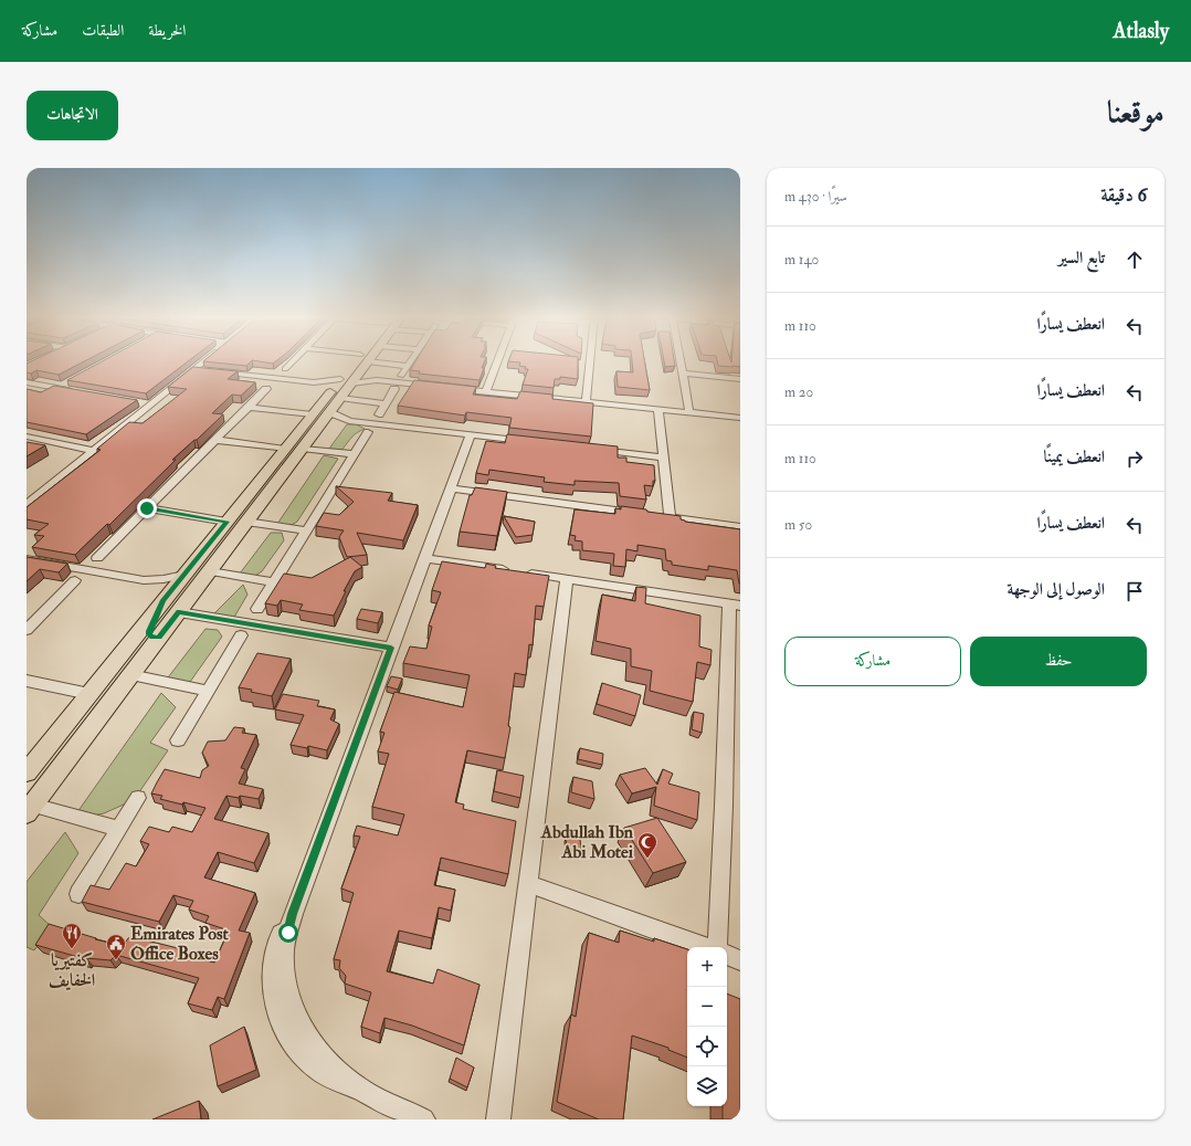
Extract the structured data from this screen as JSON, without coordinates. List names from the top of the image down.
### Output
{
  "places": {
    "mosque": ["Abdullah Ibn Abi Motei"],
    "restaurant": ["كفتيريا الخفايف"],
    "public building": ["Emirates Post Office Boxes"]
  },
  "page": {
    "header": "Atlasly",
    "nav": ["الخريطة", "الطبقات", "مشاركة"],
    "title": "موقعنا",
    "buttons": [
      "الاتجاهات",
      ["حفظ", "مشاركة"]
    ],
    "heading": ["6 دقيقة", "سيرًا · 430 m"],
    "list": [
      ["تابع السير", "140 m"],
      ["انعطف يسارًا", "110 m"],
      ["انعطف يسارًا", "20 m"],
      ["انعطف يمينًا", "110 m"],
      ["انعطف يسارًا", "50 m"],
      "الوصول إلى الوجهة"
    ],
    "map_buttons": ["+", "−"]
  }
}
